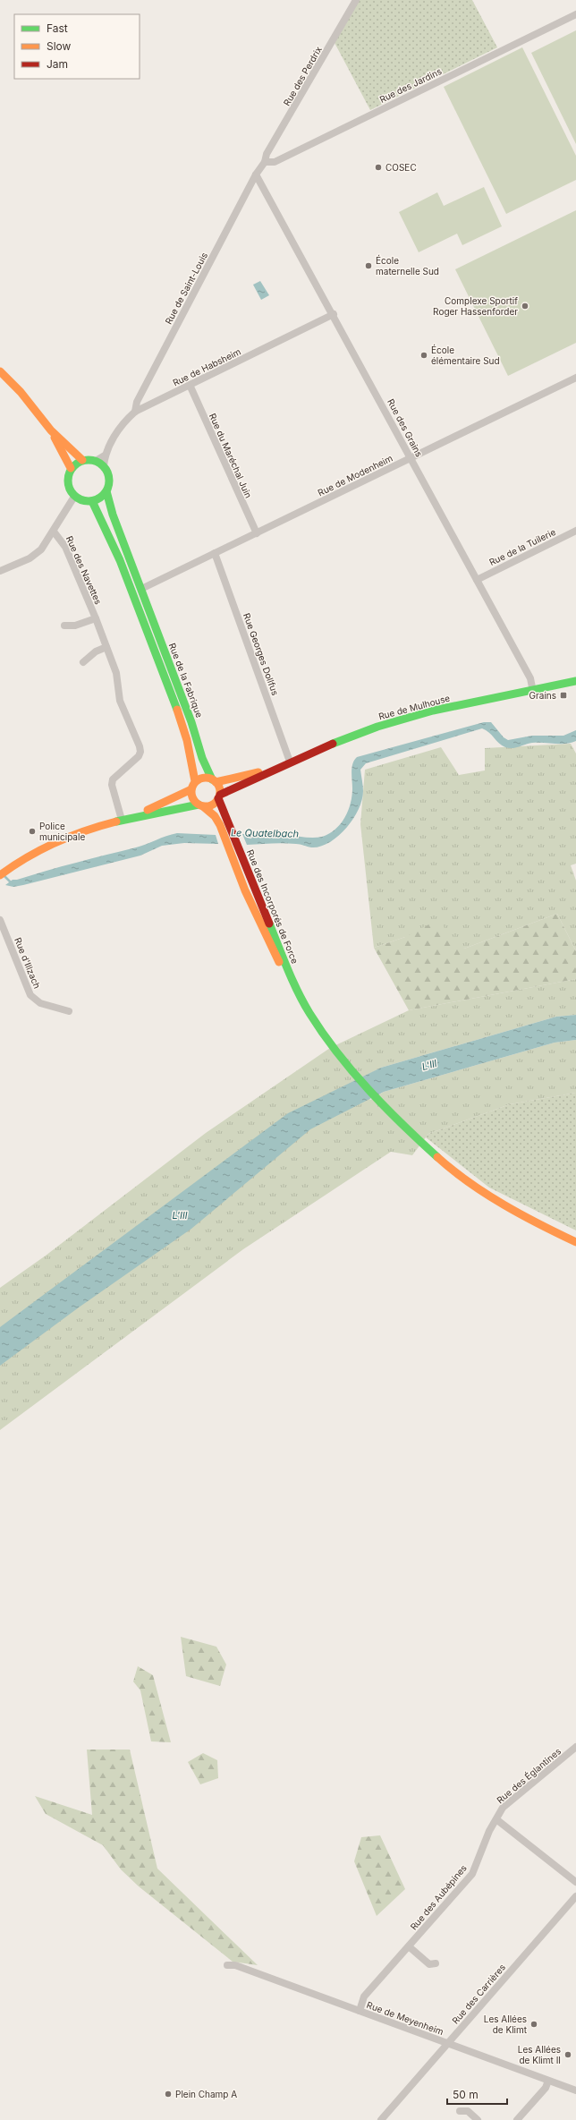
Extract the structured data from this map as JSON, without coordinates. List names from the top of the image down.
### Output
{
  "streets": {
    "main road": ["Rue de la Fabrique", "Rue de Mulhouse", "Rue des Incorporés de Force"],
    "street": [
      "Rue des Perdrix",
      "Rue des Jardins",
      "Rue de Saint-Louis",
      "Rue de Habsheim",
      "Rue des Grains",
      "Rue du Maréchal Juin",
      "Rue de Modenheim",
      "Rue de la Tuilerie",
      "Rue des Navettes",
      "Rue Georges Dollfus",
      "Rue d'Illzach",
      "Rue des Églantines",
      "Rue des Aubépines",
      "Rue des Carrières",
      "Rue de Meyenheim"
    ]
  },
  "crossings": [
    ["Rue des Perdrix", "Rue des Jardins"],
    ["Rue de Saint-Louis", "Rue de Habsheim"],
    ["Rue de Saint-Louis", "Rue des Grains"],
    ["Rue de Habsheim", "Rue des Grains"],
    ["Rue de Habsheim", "Rue du Maréchal Juin"],
    ["Rue de Habsheim", "Rue de la Fabrique"],
    ["Rue des Grains", "Rue de Modenheim"],
    ["Rue des Grains", "Rue de la Tuilerie"],
    ["Rue des Grains", "Rue de Mulhouse"],
    ["Rue du Maréchal Juin", "Rue de Modenheim"],
    ["Rue de Modenheim", "Rue Georges Dollfus"],
    ["Rue de Modenheim", "Rue de la Fabrique"],
    ["Rue Georges Dollfus", "Rue de Mulhouse"],
    ["Rue de la Fabrique", "Rue de Mulhouse"],
    ["Rue de la Fabrique", "Rue des Incorporés de Force"],
    ["Rue de Mulhouse", "Rue des Incorporés de Force"],
    ["Rue des Églantines", "Rue des Aubépines"],
    ["Rue des Aubépines", "Rue de Meyenheim"],
    ["Rue des Carrières", "Rue de Meyenheim"]
  ],
  "water": ["Le Quatelbach", "L'Ill"],
  "places": {
    "other": [
      "COSEC",
      "École maternelle Sud",
      "Complexe Sportif Roger Hassenforder",
      "École élémentaire Sud",
      "Police municipale",
      "Les Allées de Klimt",
      "Les Allées de Klimt II",
      "Plein Champ A"
    ],
    "transit": ["Grains"]
  },
  "legend": ["Fast", "Slow", "Jam"],
  "scale_bar": "50 m"
}
